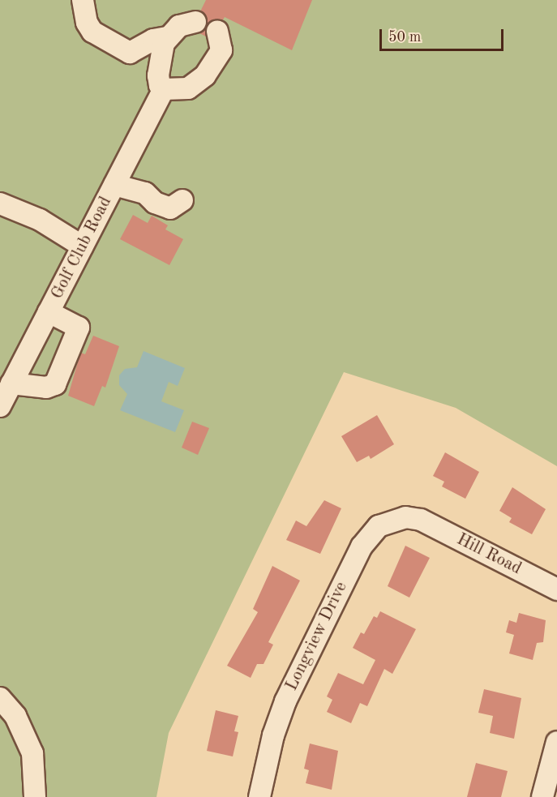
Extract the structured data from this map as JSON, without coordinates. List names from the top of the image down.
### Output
{
  "streets": {
    "street": ["Golf Club Road", "Hill Road", "Longview Drive"]
  },
  "crossings": [
    ["Hill Road", "Longview Drive"]
  ],
  "scale_bar": "50 m"
}
